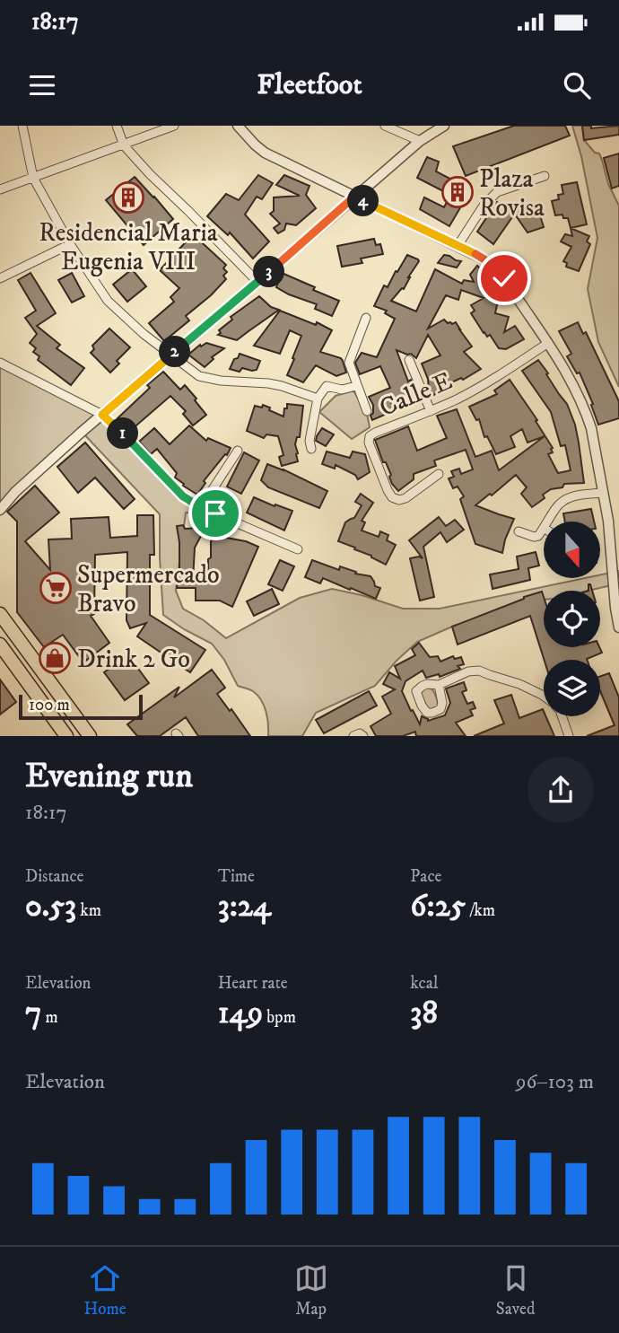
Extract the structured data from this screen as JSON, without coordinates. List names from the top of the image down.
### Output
{
  "streets": {
    "street": ["Calle E"]
  },
  "places": {
    "building": ["Plaza Rovisa", "Residencial Maria Eugenia VIII"],
    "supermarket": ["Supermercado Bravo"],
    "shop": ["Drink 2 Go"]
  },
  "scale_bar": "100 m",
  "north": "bottom",
  "page": {
    "status": "18:17",
    "header": "Fleetfoot",
    "pins": [
      "4",
      "3",
      "2",
      "1"
    ],
    "scale": "100 m",
    "heading": ["Evening run", "18:17"],
    "stats": [
      ["Distance", "0.53 km"],
      ["Time", "3:24"],
      ["Pace", "6:25 /km"],
      ["Elevation", "7 m"],
      ["Heart rate", "149 bpm"],
      ["kcal", "38"]
    ],
    "chart": ["Elevation", "96–103 m"],
    "tabs": ["Home", "Map", "Saved"]
  }
}
